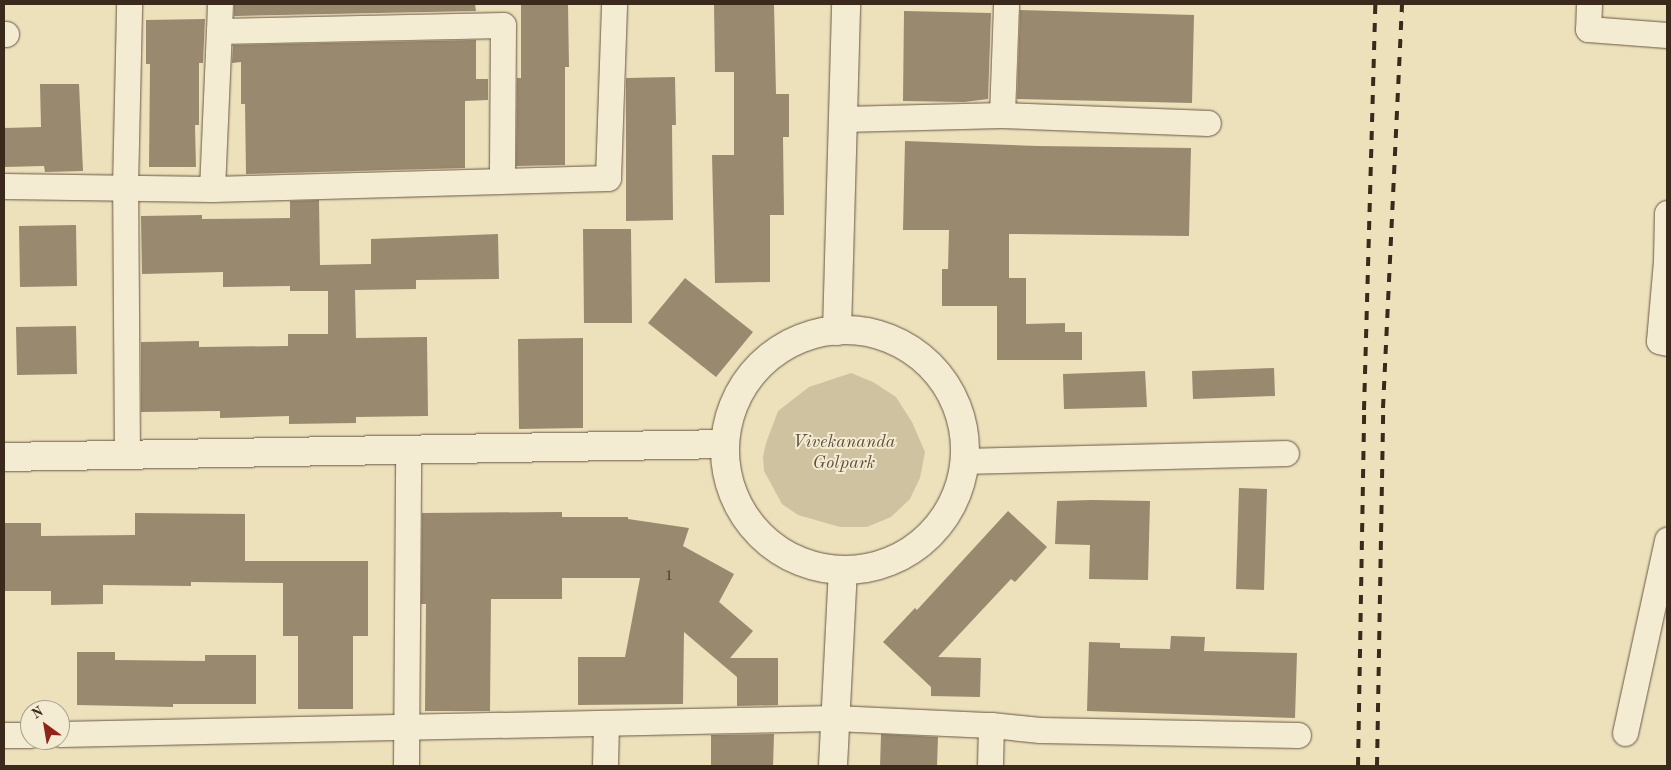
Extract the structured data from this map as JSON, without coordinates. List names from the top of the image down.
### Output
{
  "parks": ["Vivekananda Golpark"],
  "house_numbers": ["1"],
  "north": "top left"
}
